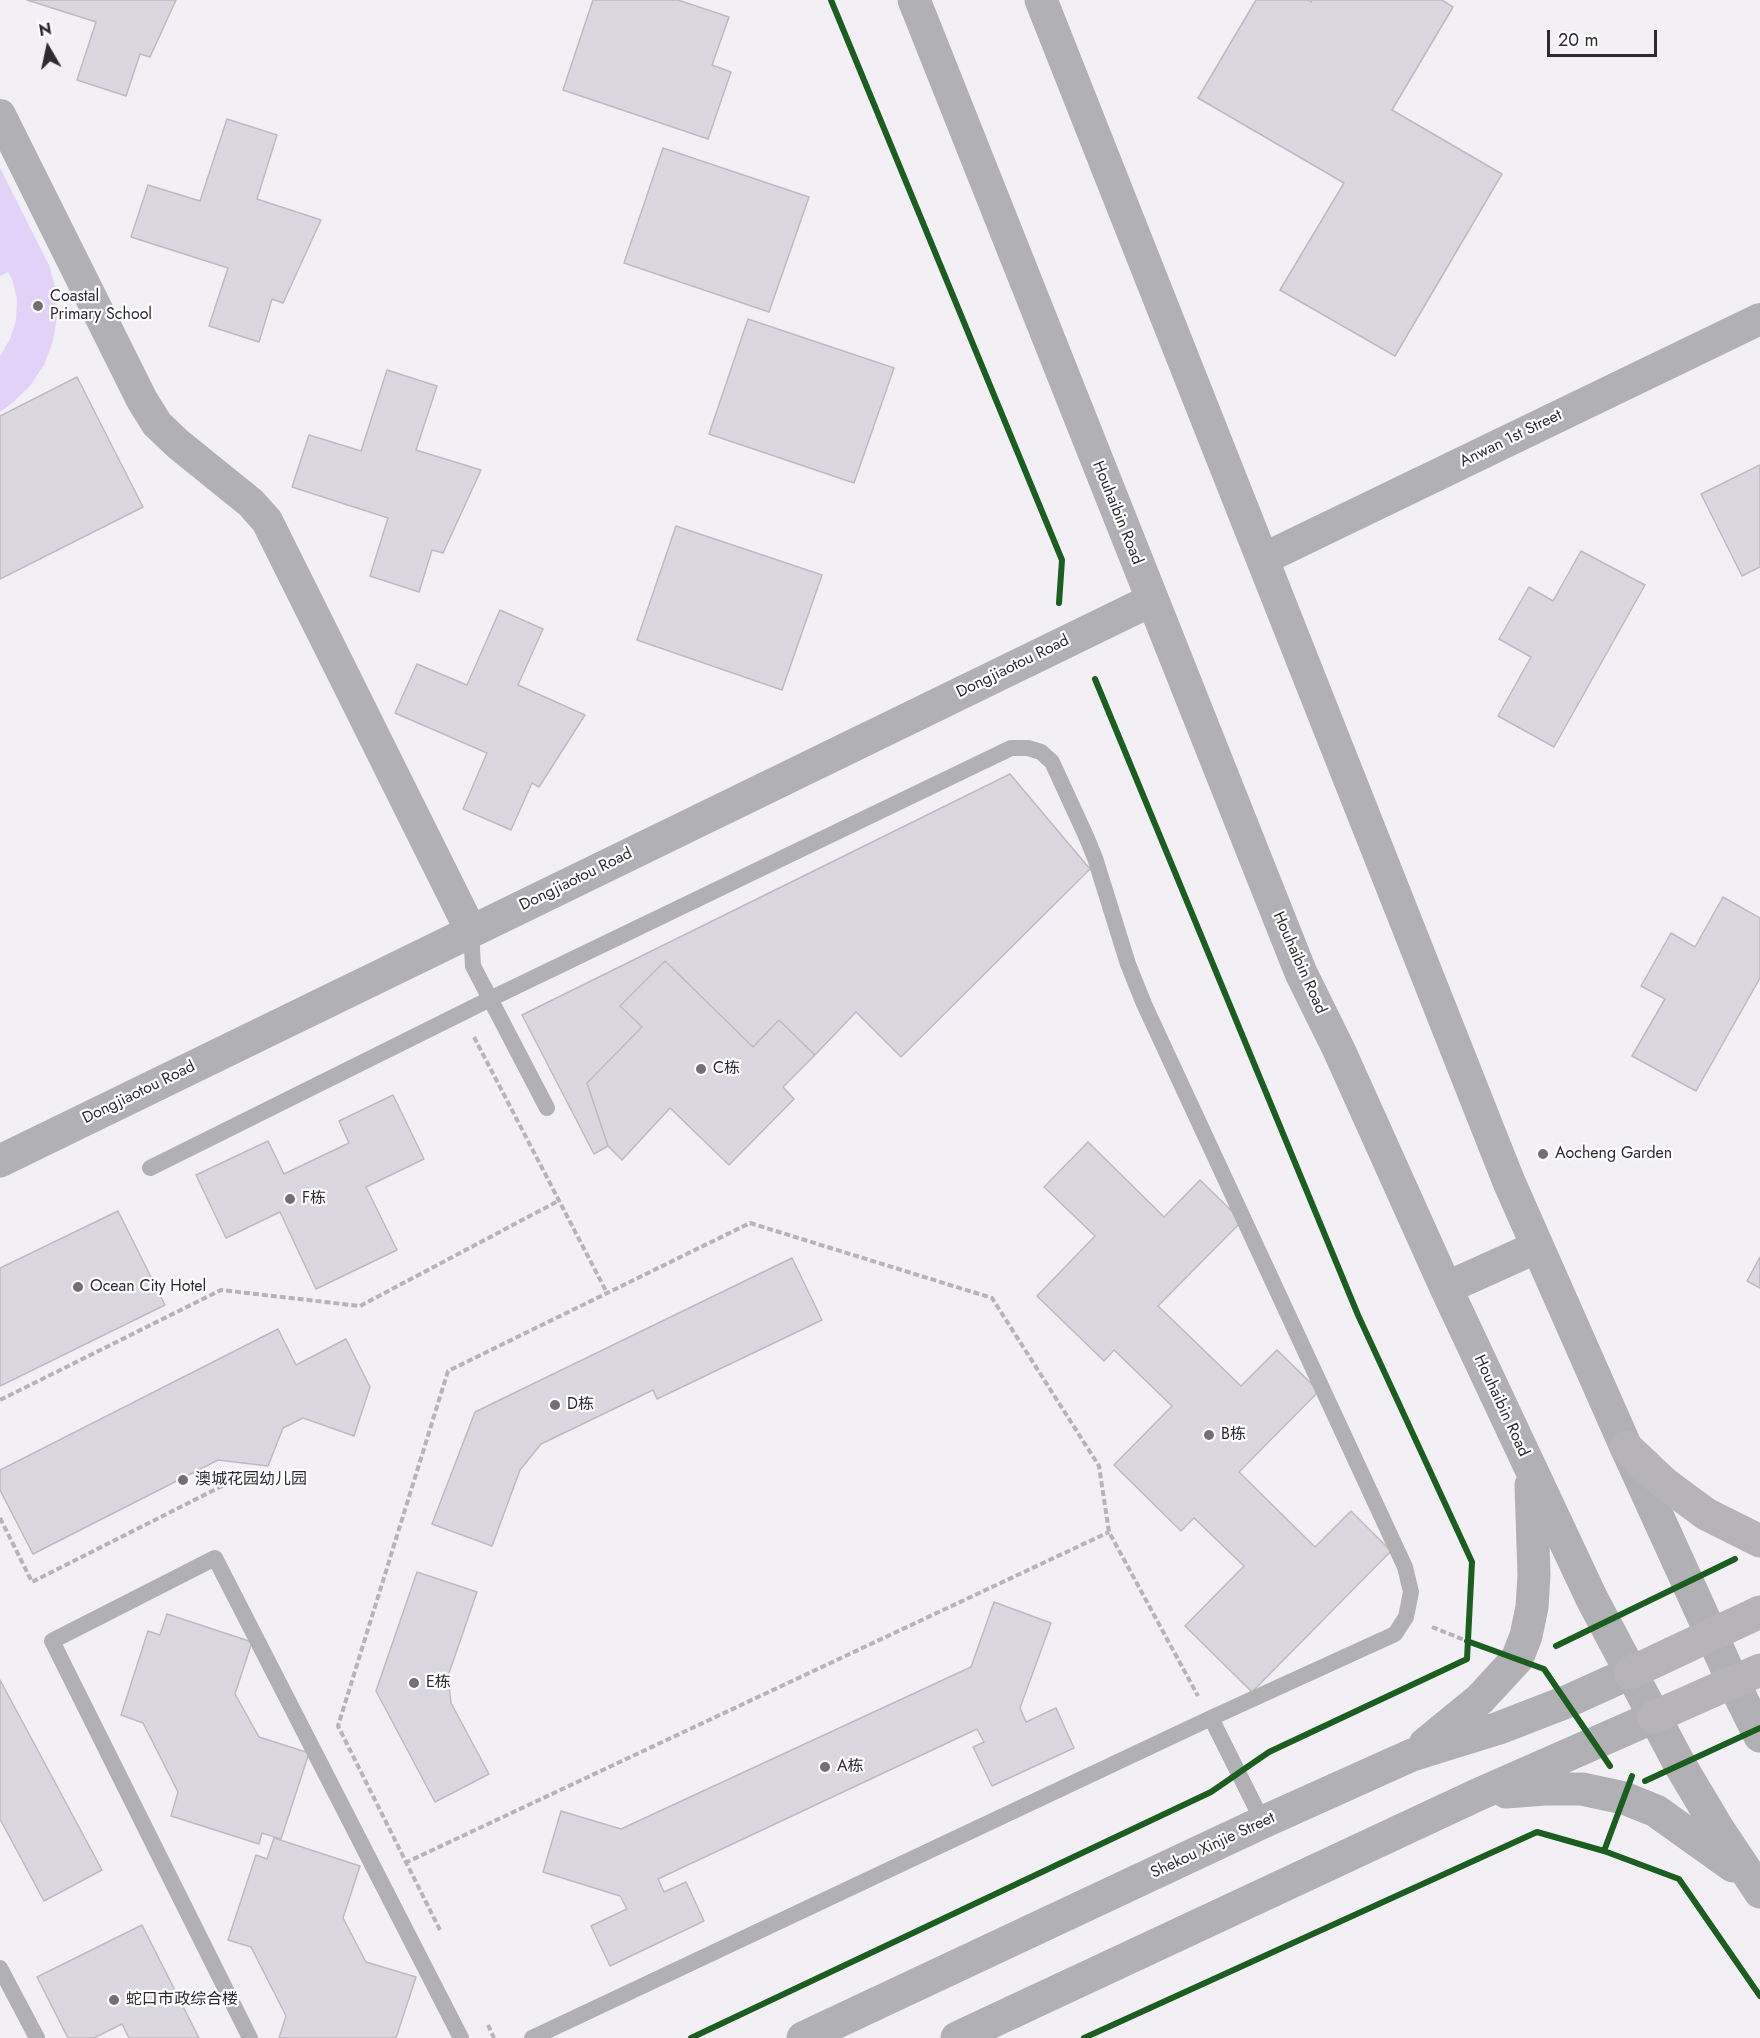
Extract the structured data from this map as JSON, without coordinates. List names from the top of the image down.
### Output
{
  "streets": {
    "main road": ["Houhaibin Road", "Dongjiaotou Road", "Shekou Xinjie Street"],
    "street": ["Anwan 1st Street"]
  },
  "crossings": [
    ["Houhaibin Road", "Dongjiaotou Road"],
    ["Houhaibin Road", "Shekou Xinjie Street"]
  ],
  "places": [
    "Coastal Primary School",
    "C栋",
    "Aocheng Garden",
    "F栋",
    "Ocean City Hotel",
    "D栋",
    "B栋",
    "澳城花园幼儿园",
    "E栋",
    "A栋",
    "蛇口市政综合楼"
  ],
  "scale_bar": "20 m",
  "north": "top"
}
